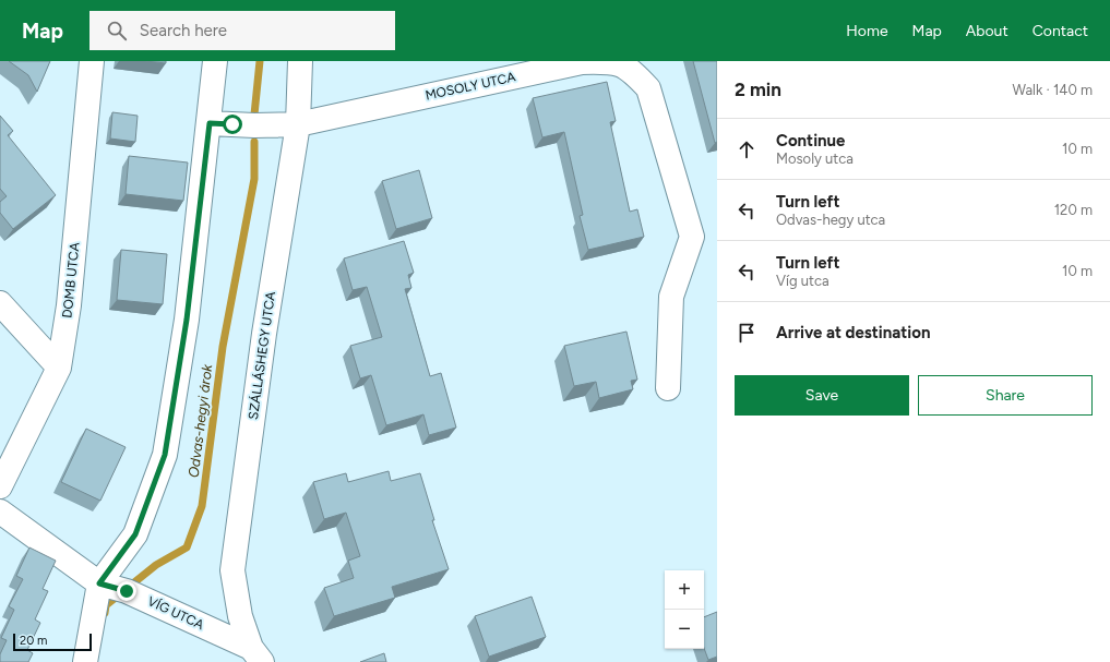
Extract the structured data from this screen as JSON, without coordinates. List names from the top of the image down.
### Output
{
  "streets": {
    "street": [
      "MOSOLY UTCA",
      "DOMB UTCA",
      "SZÁLLÁSHEGY UTCA",
      "VÍG UTCA"
    ]
  },
  "crossings": [
    ["MOSOLY UTCA", "SZÁLLÁSHEGY UTCA"],
    ["SZÁLLÁSHEGY UTCA", "VÍG UTCA"]
  ],
  "water": ["Odvas-hegyi árok"],
  "scale_bar": "20 m",
  "page": {
    "header": "Map",
    "search": "Search here",
    "nav": [
      "Home",
      "Map",
      "About",
      "Contact"
    ],
    "heading": ["2 min", "Walk · 140 m"],
    "list": [
      ["Continue", "Mosoly utca", "10 m"],
      ["Turn left", "Odvas-hegy utca", "120 m"],
      ["Turn left", "Víg utca", "10 m"],
      "Arrive at destination"
    ],
    "buttons": ["Save", "Share"],
    "map_buttons": ["+", "−"],
    "scale": "20 m"
  }
}
